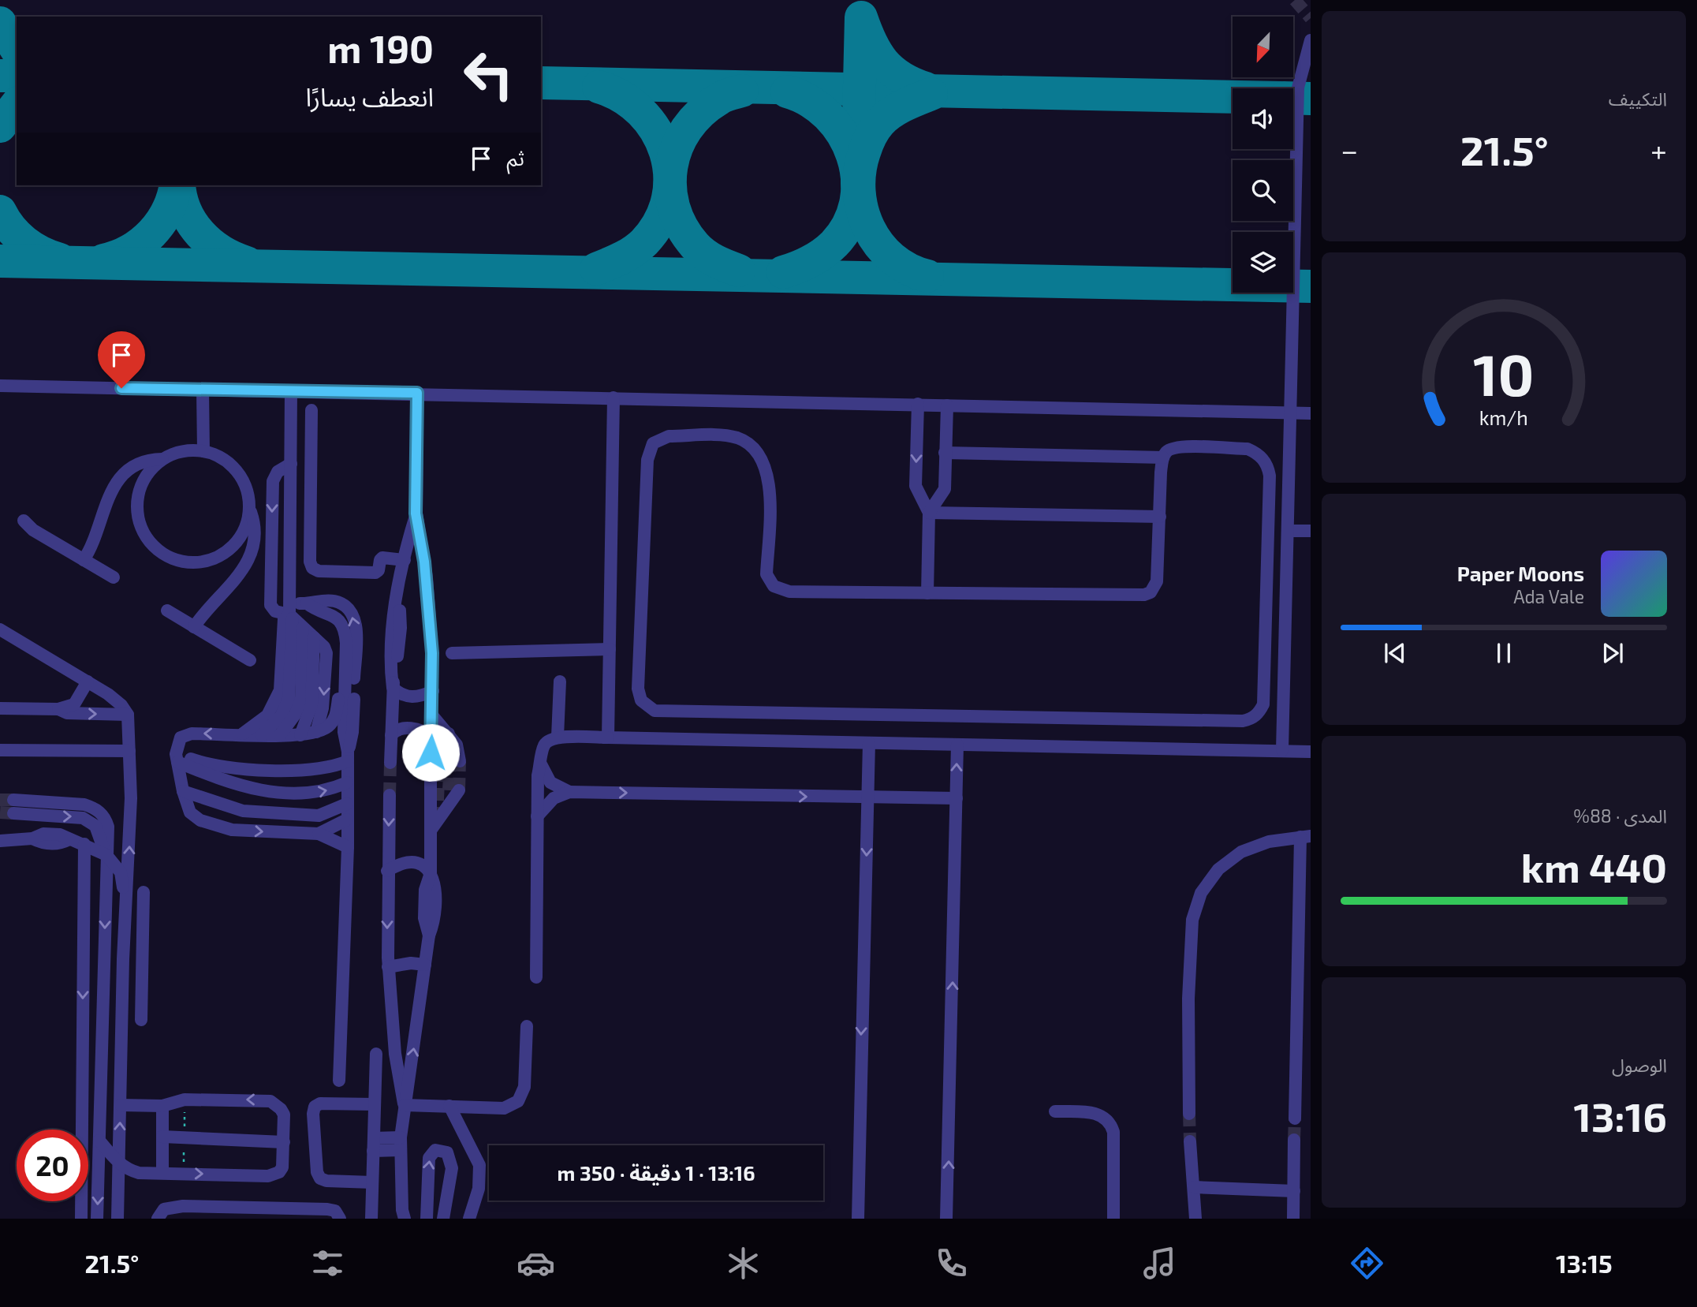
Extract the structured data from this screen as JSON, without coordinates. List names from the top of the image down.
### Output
{
  "north": "bottom left",
  "page": {
    "tile": [
      "التكييف",
      ["المدى · 88%", "440 km"],
      ["الوصول", "13:16"]
    ],
    "turn": ["190 m", "انعطف يسارًا"],
    "heat": ["−", "21.5°", "+"],
    "then": "ثم",
    "song": ["Paper Moons", "Ada Vale"],
    "limit": "20",
    "trip": "13:16 · 1 دقيقة · 350 m",
    "tabs": ["13:15", "21.5°"],
    "gauge": ["10", "km/h"]
  }
}
